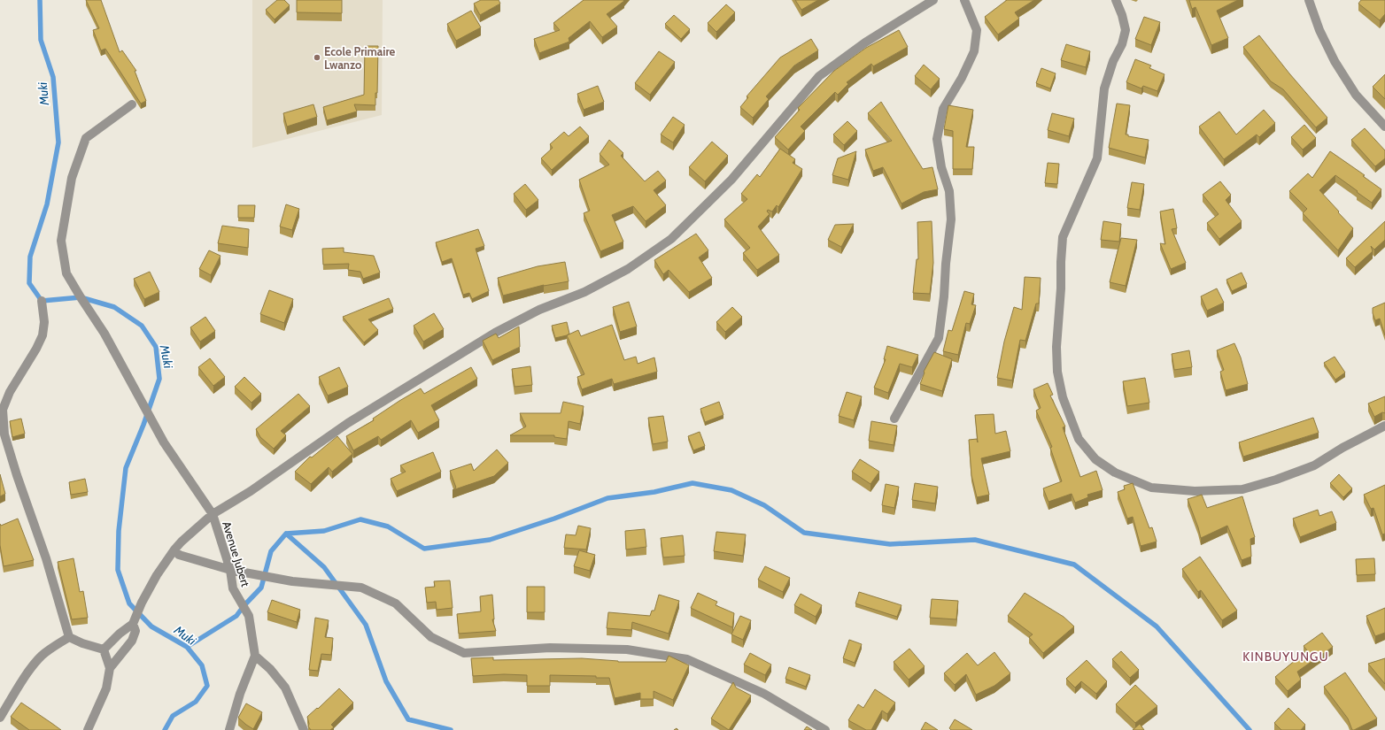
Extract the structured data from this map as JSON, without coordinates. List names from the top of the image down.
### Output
{
  "streets": {
    "street": ["Avenue Jubert"]
  },
  "districts": ["KINBUYUNGU"],
  "water": ["Muki"],
  "places": ["Ecole Primaire Lwanzo"]
}
